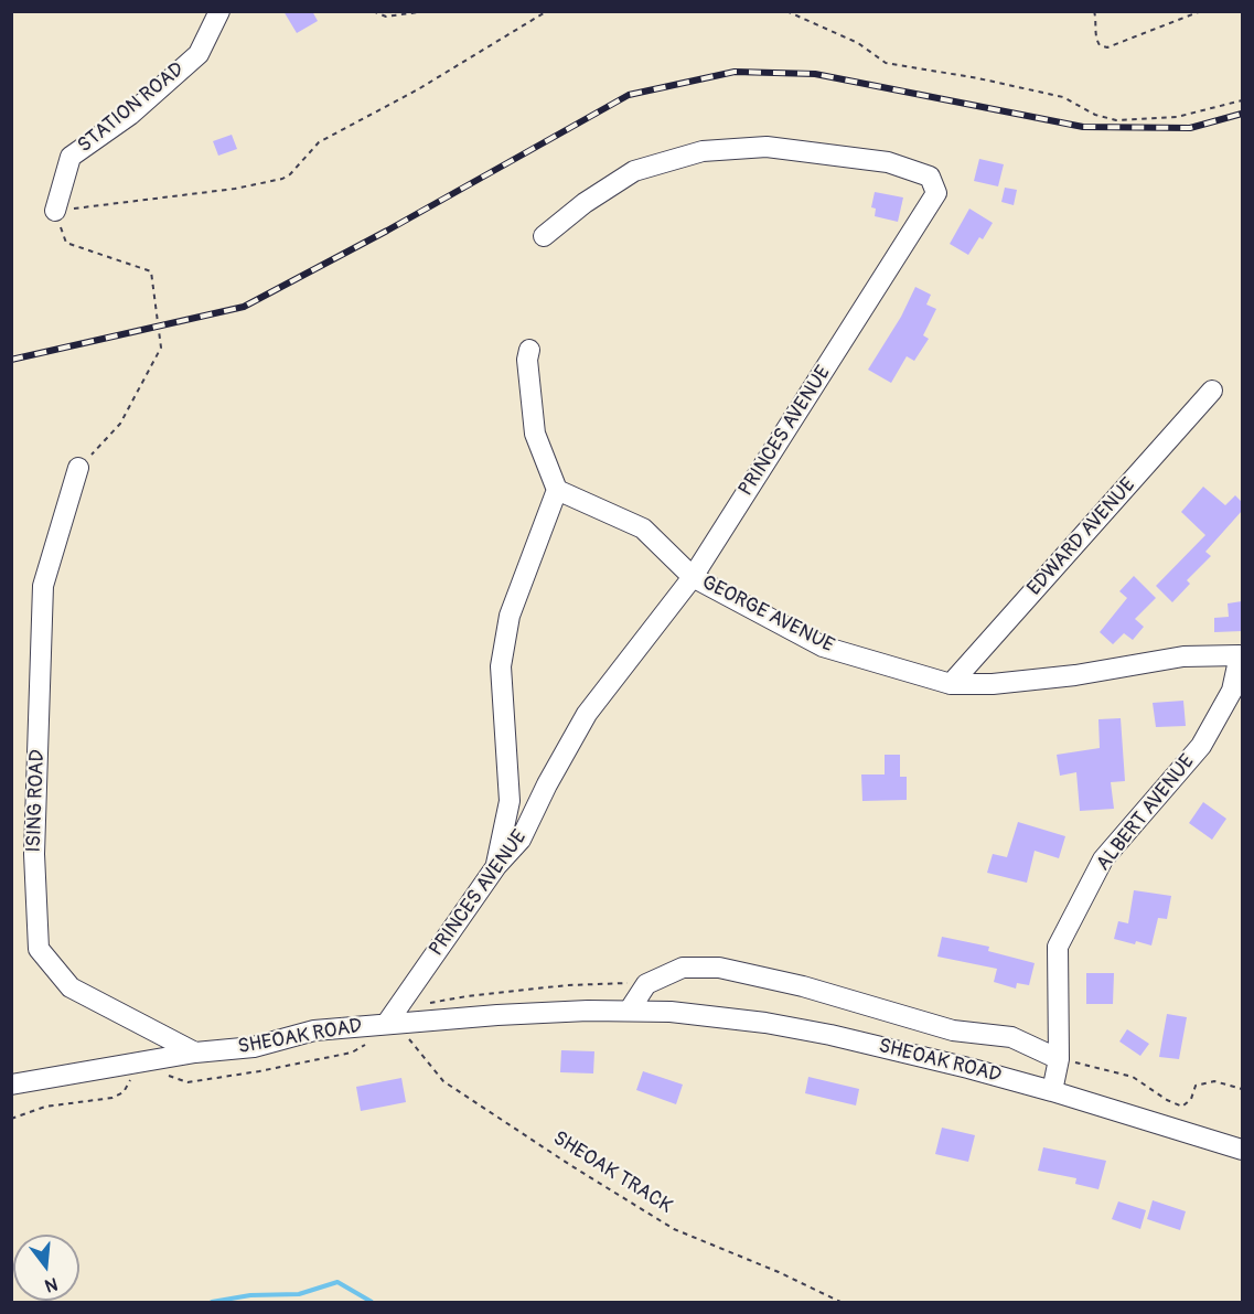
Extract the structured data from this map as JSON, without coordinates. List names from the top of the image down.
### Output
{
  "streets": {
    "street": [
      "STATION ROAD",
      "PRINCES AVENUE",
      "EDWARD AVENUE",
      "GEORGE AVENUE",
      "ISING ROAD",
      "ALBERT AVENUE",
      "SHEOAK ROAD"
    ],
    "path": ["SHEOAK TRACK"]
  },
  "crossings": [
    ["PRINCES AVENUE", "GEORGE AVENUE"],
    ["PRINCES AVENUE", "SHEOAK ROAD"],
    ["PRINCES AVENUE", "SHEOAK TRACK"],
    ["EDWARD AVENUE", "GEORGE AVENUE"],
    ["GEORGE AVENUE", "ALBERT AVENUE"],
    ["ISING ROAD", "SHEOAK ROAD"],
    ["ALBERT AVENUE", "SHEOAK ROAD"],
    ["SHEOAK ROAD", "SHEOAK TRACK"]
  ],
  "north": "bottom"
}
